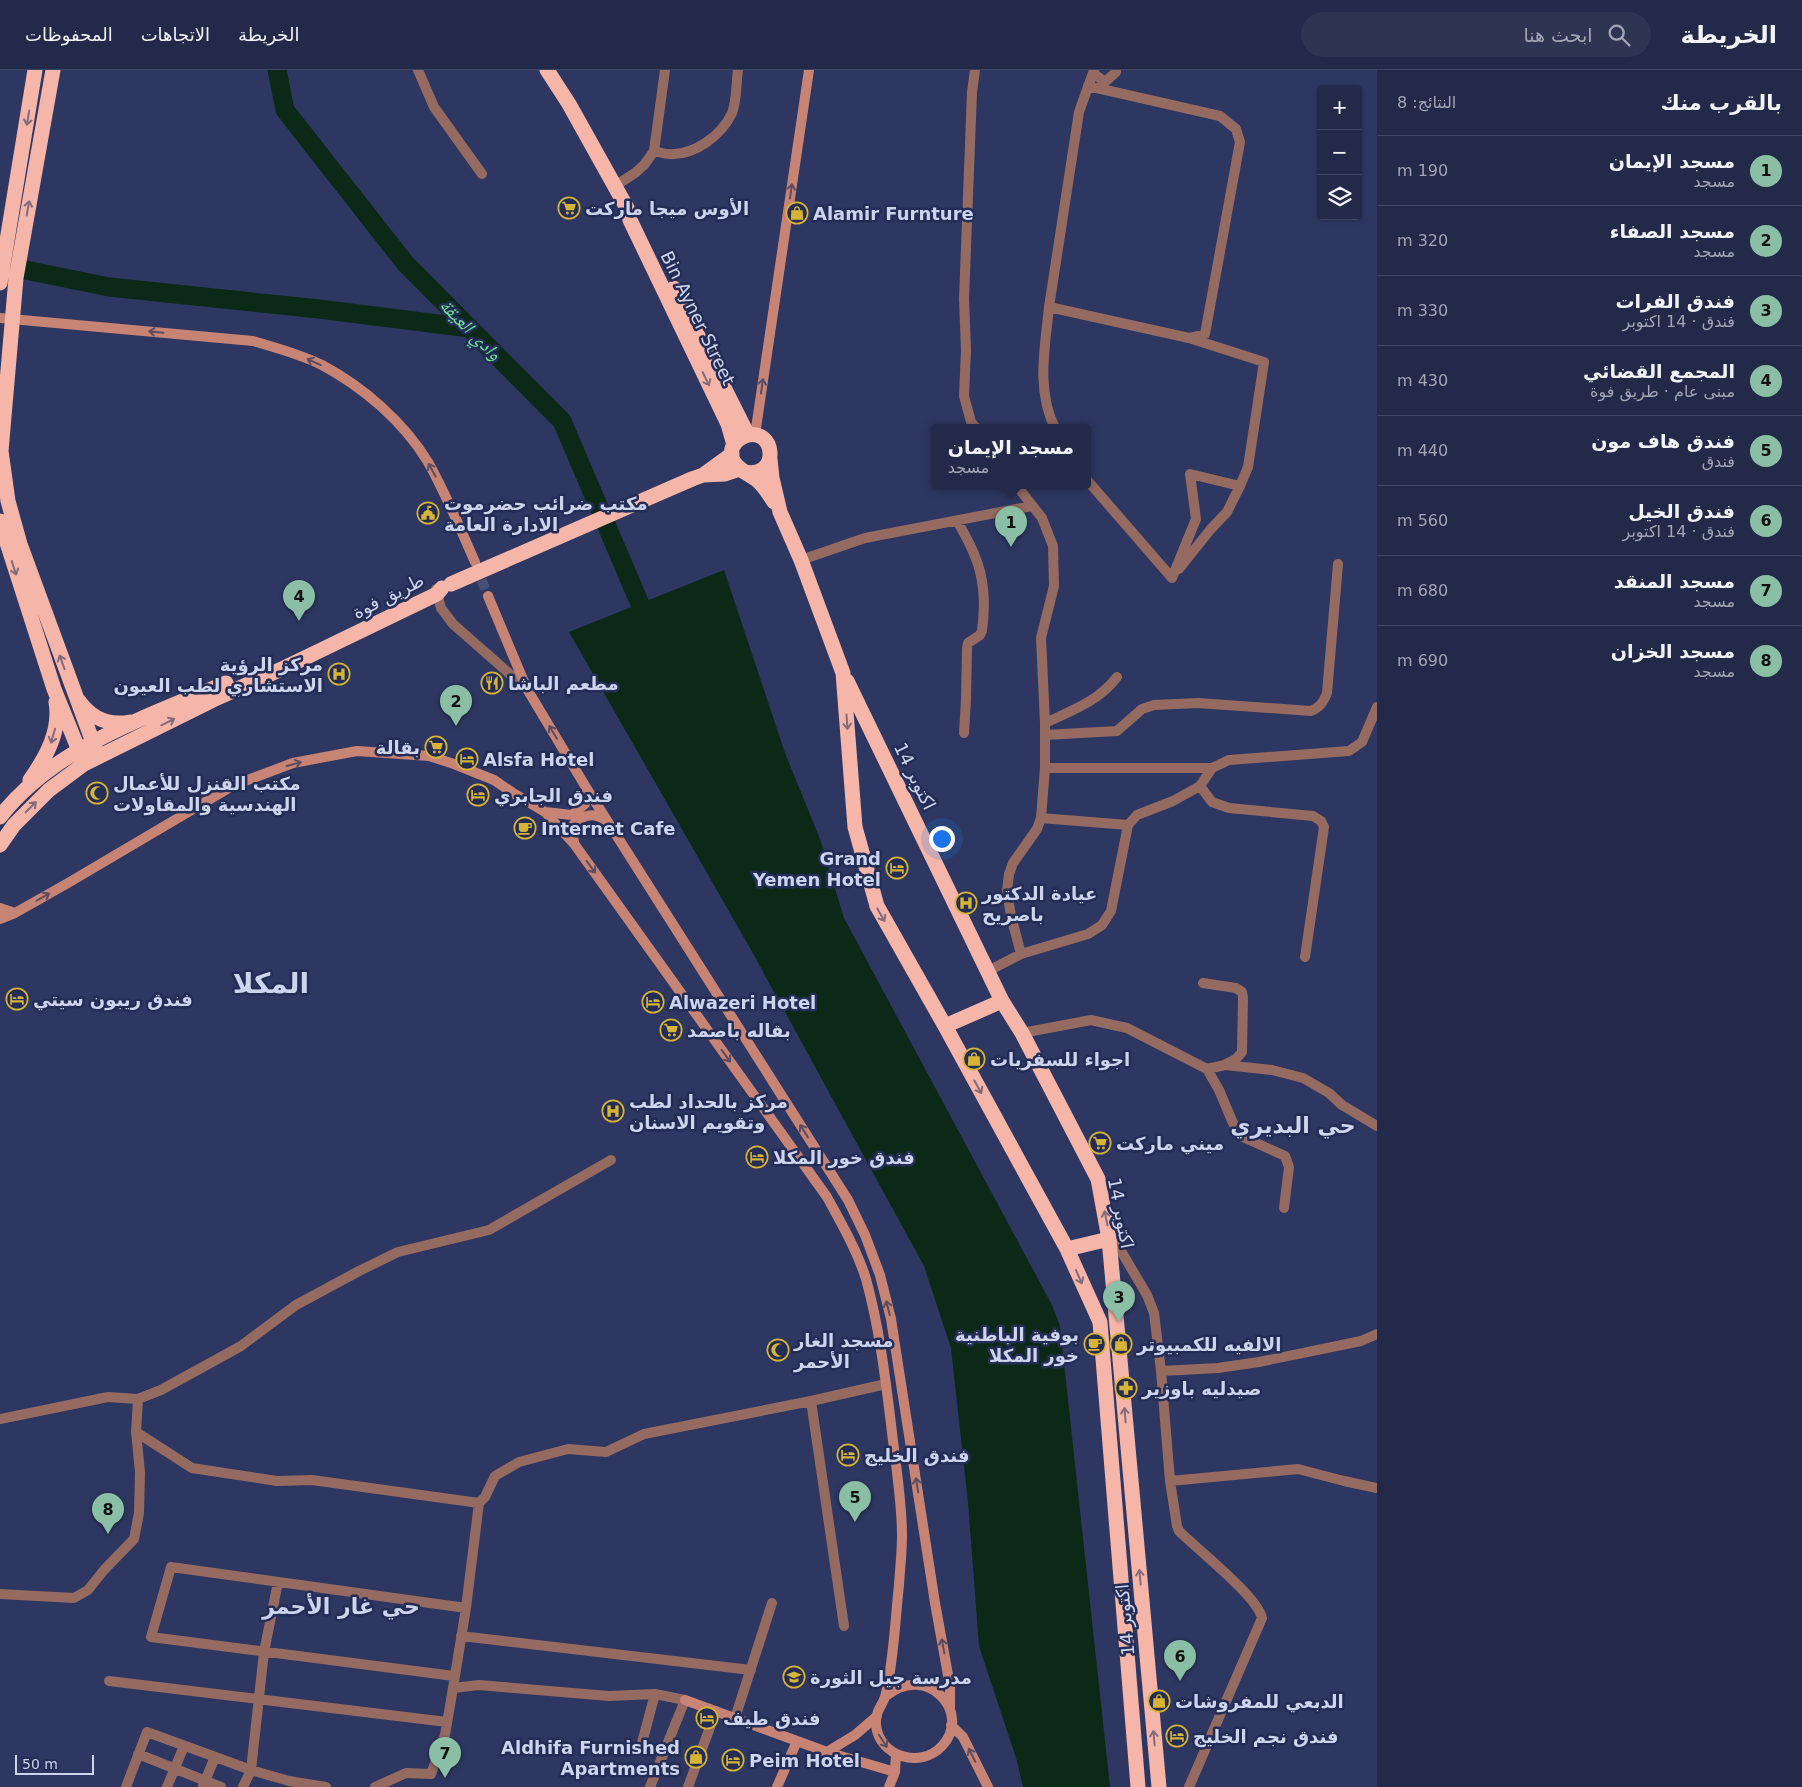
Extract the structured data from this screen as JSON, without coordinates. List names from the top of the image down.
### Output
{
  "streets": {
    "highway": ["Bin Ayner Street", "طريق فوة", "14 اكتوبر"]
  },
  "districts": ["المكلا", "حي البديري", "حي غار الأحمر"],
  "water": ["وادي العيقة"],
  "places": {
    "supermarket": [
      "الأوس ميجا ماركت",
      "بقالة",
      "بقاله باصمد",
      "ميني ماركت"
    ],
    "shop": [
      "Alamir Furnture",
      "اجواء للسفريات",
      "الالفيه للكمبيوتر",
      "الدبعي للمفروشات",
      "Aldhifa Furnished Apartments"
    ],
    "public building": ["مكتب ضرائب حضرموت الادارة العامة"],
    "hospital": ["مركز الرؤية الاستشاري لطب العيون", "عيادة الدكتور باصريح", "مركز بالحداد لطب وتقويم الاسنان"],
    "restaurant": ["مطعم الباشا"],
    "hotel": [
      "Alsfa Hotel",
      "فندق الجابري",
      "Grand Yemen Hotel",
      "فندق ريبون سيتي",
      "Alwazeri Hotel",
      "فندق خور المكلا",
      "فندق الخليج",
      "فندق طيف",
      "فندق نجم الخليج",
      "Peim Hotel"
    ],
    "mosque": ["مكتب القنزل للأعمال الهندسية والمقاولات", "مسجد الغار الأحمر"],
    "cafe": ["Internet Cafe", "بوفية الباطنية خور المكلا"],
    "pharmacy": ["صيدليه باوزير"],
    "school or university": ["مدرسة جيل الثورة"]
  },
  "scale_bar": "50 m",
  "page": {
    "header": "الخريطة",
    "search": "ابحث هنا",
    "nav": ["الخريطة", "الاتجاهات", "المحفوظات"],
    "heading": ["بالقرب منك", "النتائج: 8"],
    "map_buttons": ["+", "−"],
    "list": [
      {
        "mark": "1",
        "name": "مسجد الإيمان",
        "note": "مسجد",
        "value": "190 m"
      },
      {
        "mark": "2",
        "name": "مسجد الصفاء",
        "note": "مسجد",
        "value": "320 m"
      },
      {
        "mark": "3",
        "name": "فندق الفرات",
        "note": "فندق · 14 اكتوبر",
        "value": "330 m"
      },
      {
        "mark": "4",
        "name": "المجمع القضائي",
        "note": "مبنى عام · طريق فوة",
        "value": "430 m"
      },
      {
        "mark": "5",
        "name": "فندق هاف مون",
        "note": "فندق",
        "value": "440 m"
      },
      {
        "mark": "6",
        "name": "فندق الخيل",
        "note": "فندق · 14 اكتوبر",
        "value": "560 m"
      },
      {
        "mark": "7",
        "name": "مسجد المنقد",
        "note": "مسجد",
        "value": "680 m"
      },
      {
        "mark": "8",
        "name": "مسجد الخزان",
        "note": "مسجد",
        "value": "690 m"
      }
    ],
    "popup": ["مسجد الإيمان", "مسجد"],
    "pins": [
      "1",
      "4",
      "2",
      "3",
      "5",
      "8",
      "6",
      "7"
    ],
    "scale": "50 m"
  }
}
